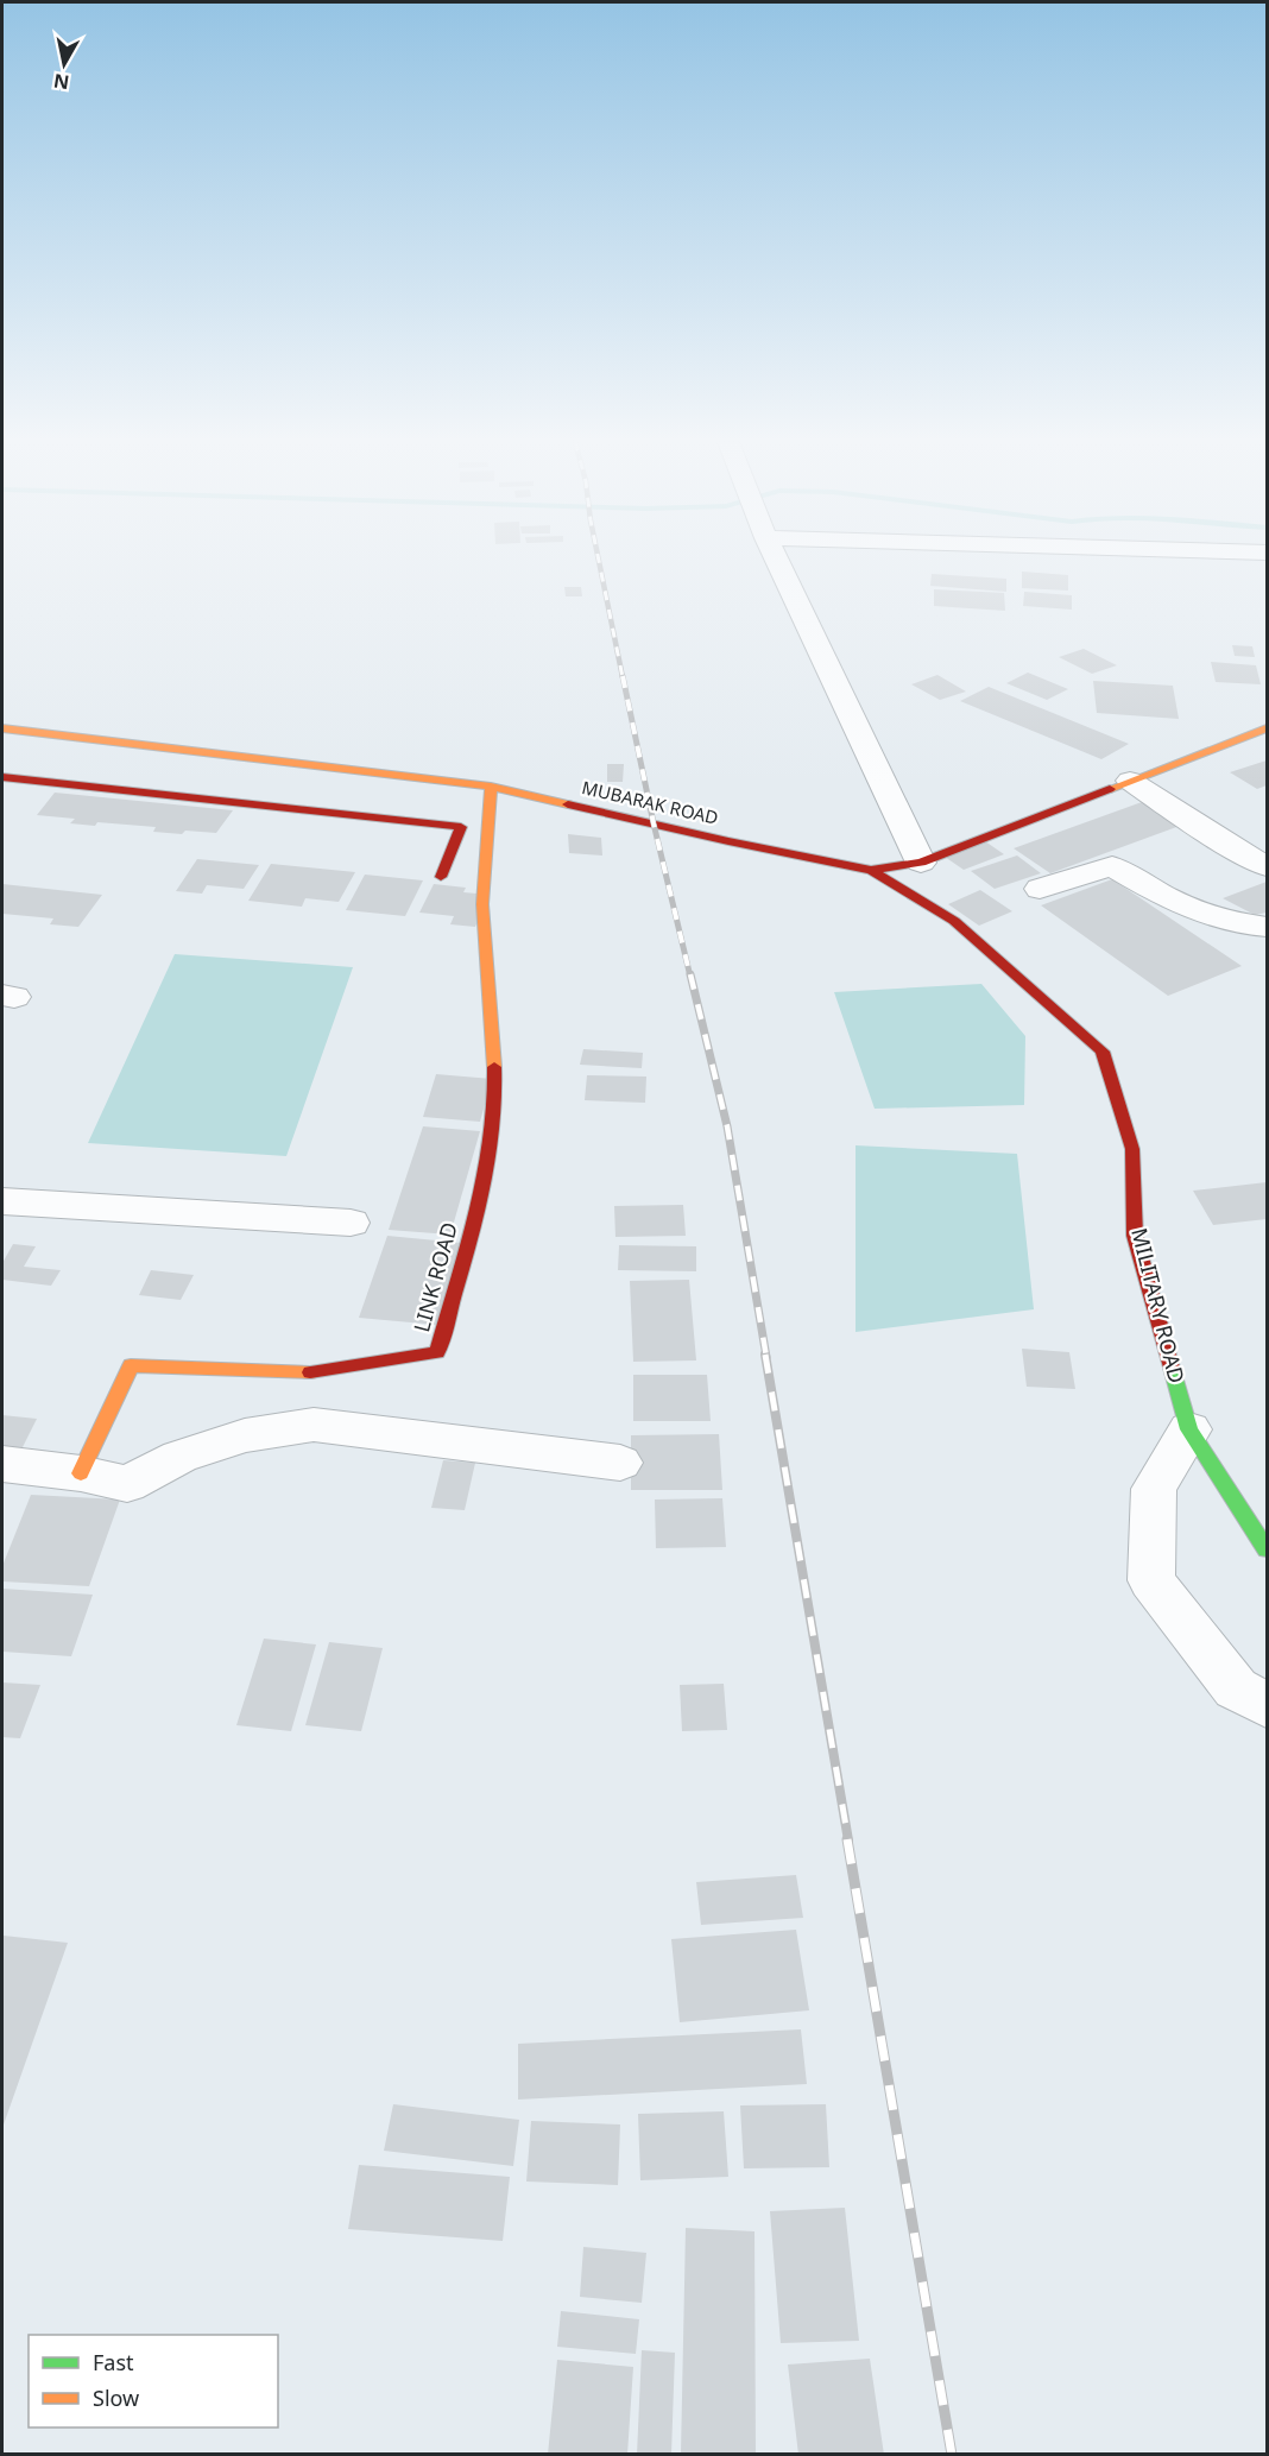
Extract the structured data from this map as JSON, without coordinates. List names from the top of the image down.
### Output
{
  "streets": {
    "street": ["MUBARAK ROAD", "LINK ROAD", "MILITARY ROAD"]
  },
  "crossings": [
    ["MUBARAK ROAD", "LINK ROAD"],
    ["MUBARAK ROAD", "MILITARY ROAD"]
  ],
  "legend": ["Fast", "Slow"],
  "north": "bottom"
}
